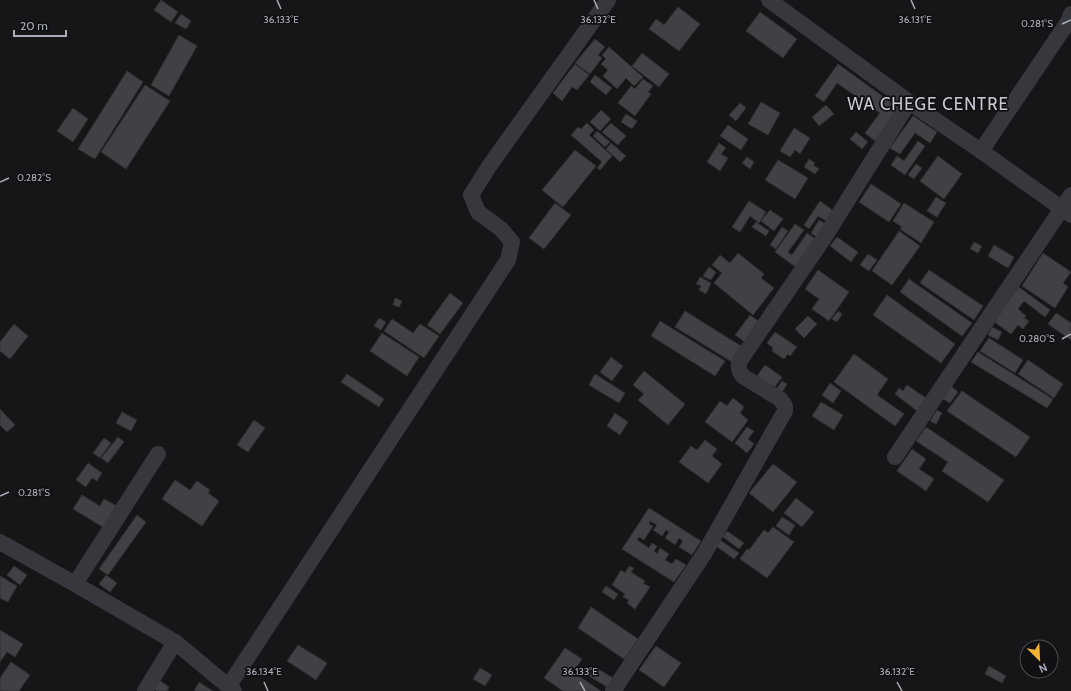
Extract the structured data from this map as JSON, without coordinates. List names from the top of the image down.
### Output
{
  "districts": ["WA CHEGE CENTRE"],
  "scale_bar": "20 m",
  "north": "bottom right",
  "coordinates": [
    "36.133°E",
    "36.132°E",
    "36.131°E",
    "0.281°S",
    "0.282°S",
    "0.280°S",
    "36.134°E"
  ]
}
